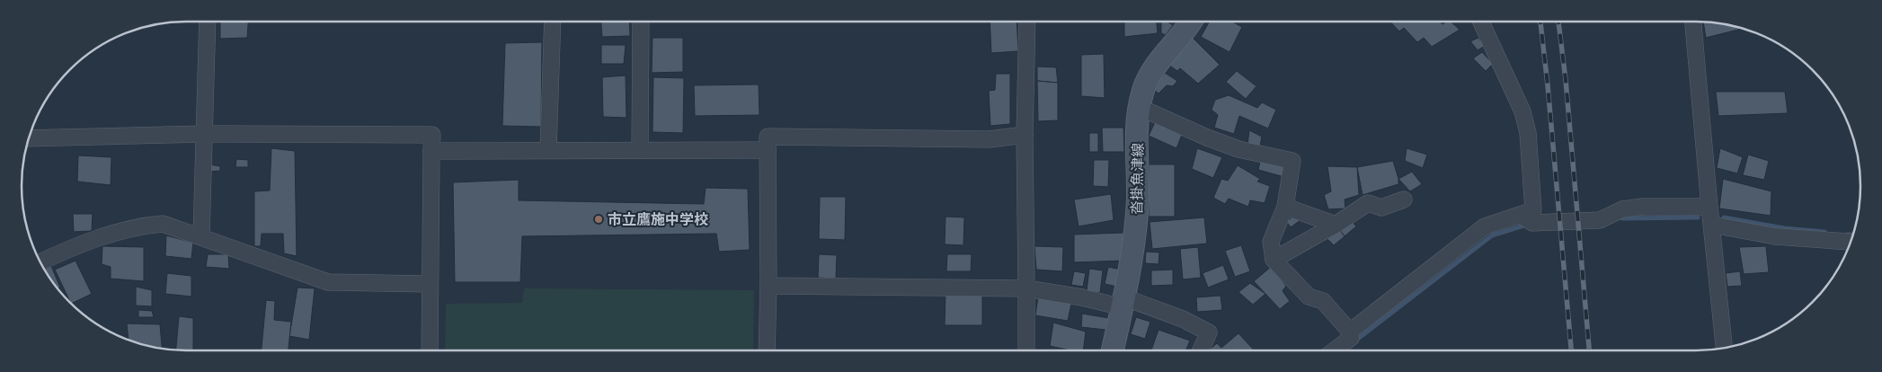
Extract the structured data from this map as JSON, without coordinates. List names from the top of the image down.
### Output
{
  "streets": {
    "main road": ["沓掛魚津線"]
  },
  "places": ["市立鷹施中学校"]
}
